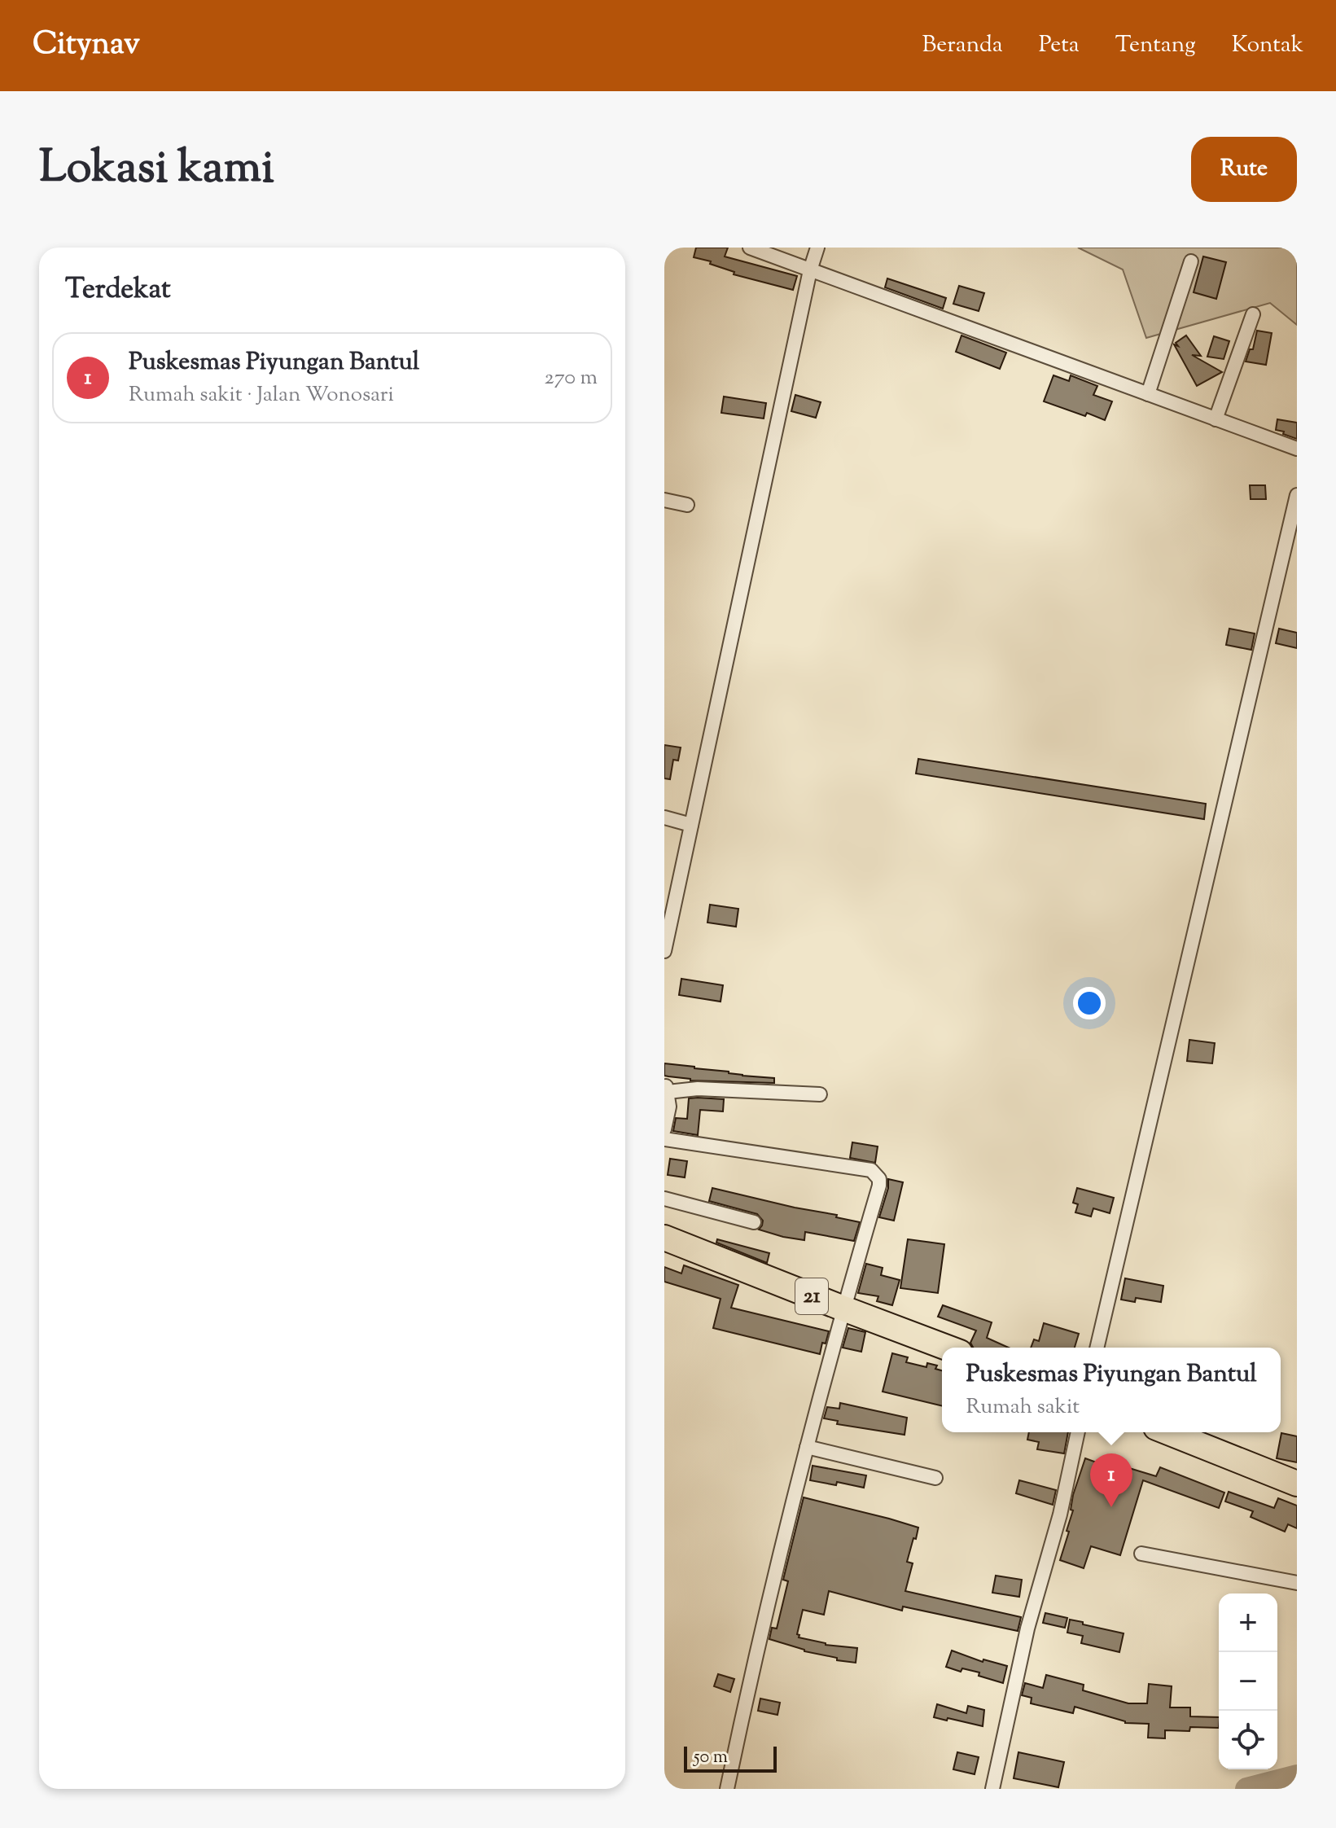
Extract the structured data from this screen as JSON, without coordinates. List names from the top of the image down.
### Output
{
  "streets": {
    "highway": ["21"]
  },
  "scale_bar": "50 m",
  "page": {
    "header": "Citynav",
    "nav": [
      "Beranda",
      "Peta",
      "Tentang",
      "Kontak"
    ],
    "title": "Lokasi kami",
    "buttons": "Rute",
    "heading": "Terdekat",
    "list": [
      {
        "mark": "1",
        "name": "Puskesmas Piyungan Bantul",
        "note": "Rumah sakit · Jalan Wonosari",
        "value": "270 m"
      }
    ],
    "popup": ["Puskesmas Piyungan Bantul", "Rumah sakit"],
    "pins": "1",
    "map_buttons": ["+", "−"],
    "scale": "50 m"
  }
}
